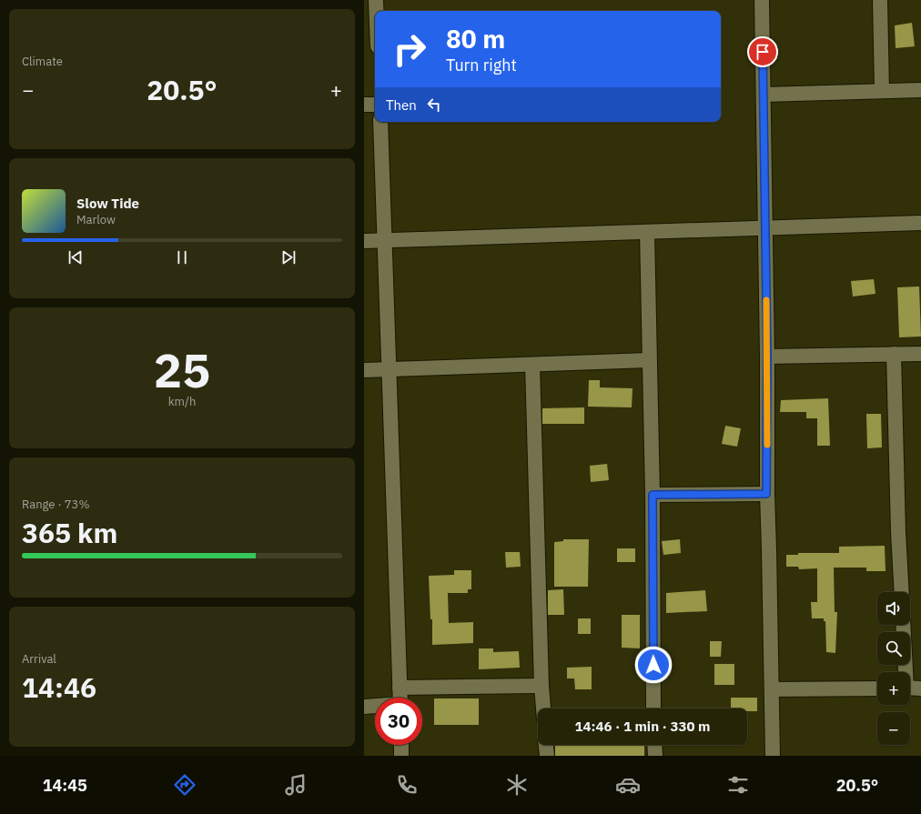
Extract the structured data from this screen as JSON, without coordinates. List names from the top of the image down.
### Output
{
  "page": {
    "tile": [
      "Climate",
      ["25", "km/h"],
      ["Range · 73%", "365 km"],
      ["Arrival", "14:46"]
    ],
    "turn": ["80 m", "Turn right"],
    "heat": ["−", "20.5°", "+"],
    "then": "Then",
    "song": ["Slow Tide", "Marlow"],
    "map_buttons": ["+", "−"],
    "limit": "30",
    "trip": "14:46 · 1 min · 330 m",
    "tabs": ["14:45", "20.5°"]
  }
}
